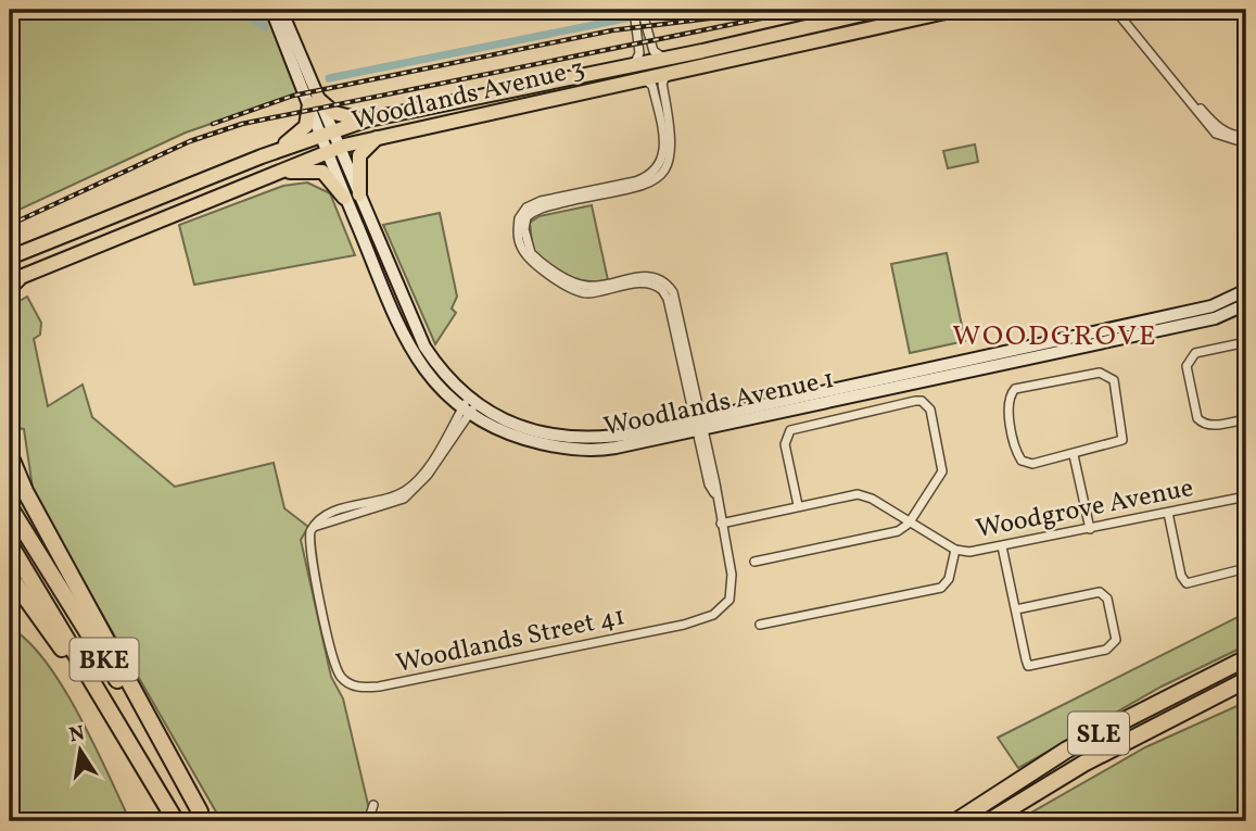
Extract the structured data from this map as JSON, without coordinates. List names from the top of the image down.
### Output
{
  "streets": {
    "highway": ["BKE", "SLE"],
    "main road": ["Woodlands Avenue 3", "Woodlands Avenue 1"],
    "street": ["Woodgrove Avenue", "Woodlands Street 41"]
  },
  "crossings": [
    ["Woodlands Avenue 3", "Woodlands Avenue 1"],
    ["Woodlands Avenue 1", "Woodlands Street 41"],
    ["Woodgrove Avenue", "Woodlands Street 41"]
  ],
  "districts": ["WOODGROVE"],
  "north": "top"
}
